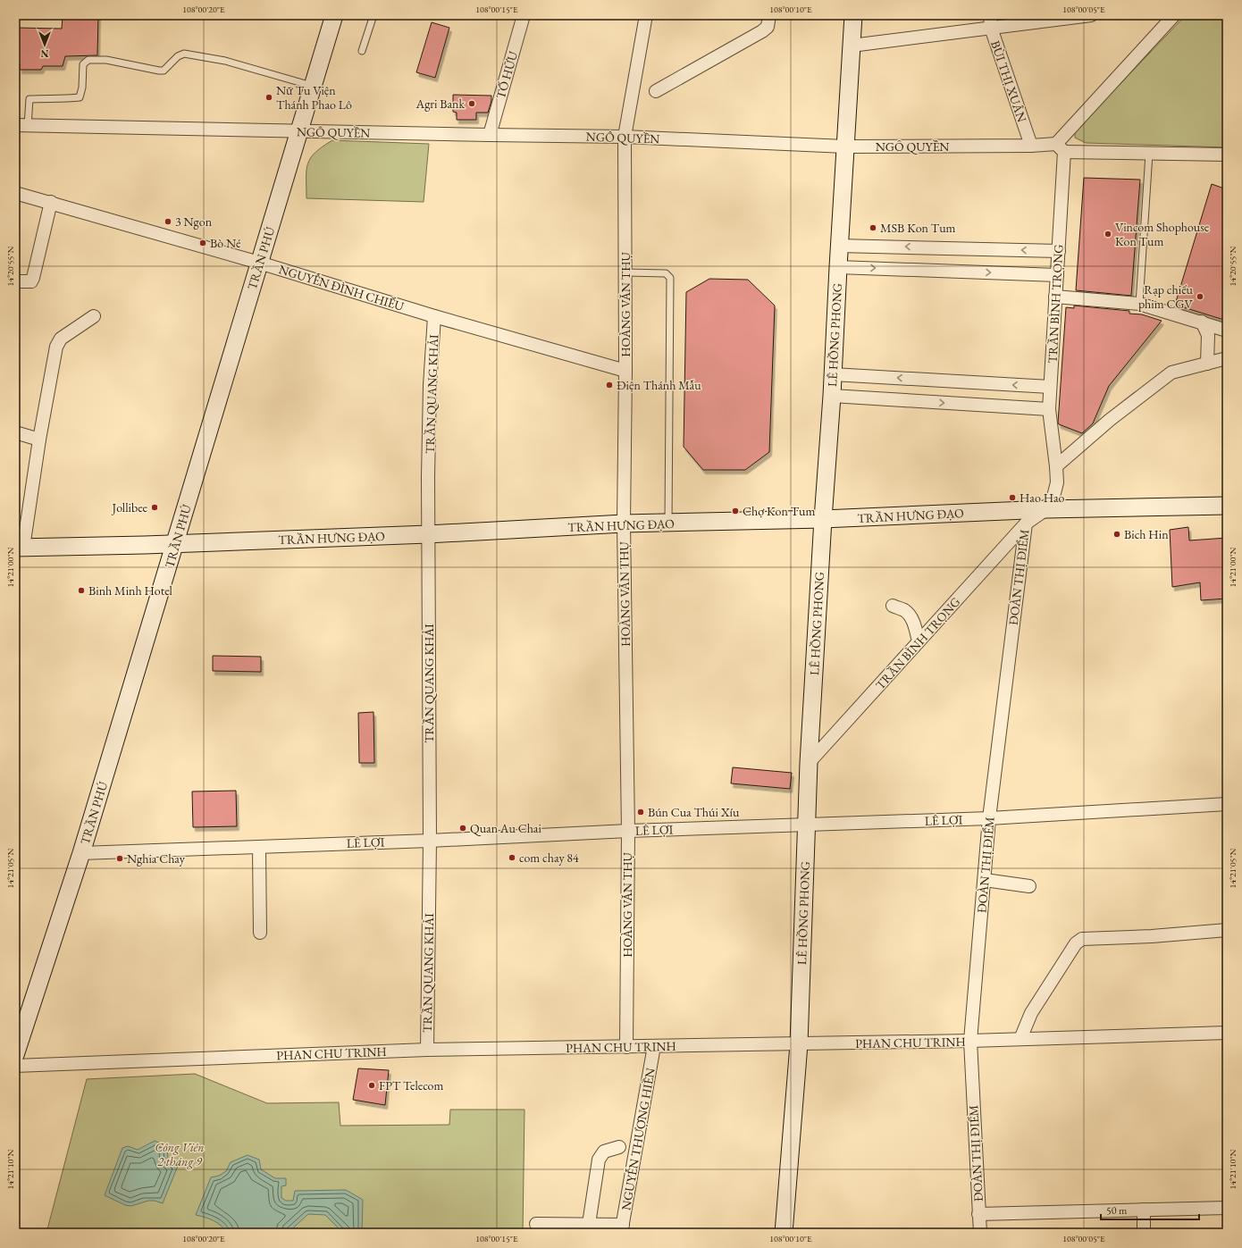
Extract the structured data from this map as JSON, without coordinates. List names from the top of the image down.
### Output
{
  "streets": {
    "street": [
      "TỐ HỮU",
      "BÙI THỊ XUÂN",
      "NGÔ QUYỀN",
      "TRẦN PHÚ",
      "NGUYỄN ĐÌNH CHIỂU",
      "TRẦN BÌNH TRỌNG",
      "HOÀNG VĂN THỤ",
      "LÊ HỒNG PHONG",
      "TRẦN QUANG KHẢI",
      "TRẦN HƯNG ĐẠO",
      "ĐOÀN THỊ ĐIỂM",
      "LÊ LỢI",
      "PHAN CHU TRINH",
      "NGUYỄN THƯỢNG HIỀN"
    ]
  },
  "crossings": [
    ["TỐ HỮU", "NGÔ QUYỀN"],
    ["BÙI THỊ XUÂN", "NGÔ QUYỀN"],
    ["NGÔ QUYỀN", "TRẦN PHÚ"],
    ["NGÔ QUYỀN", "TRẦN BÌNH TRỌNG"],
    ["NGÔ QUYỀN", "HOÀNG VĂN THỤ"],
    ["NGÔ QUYỀN", "LÊ HỒNG PHONG"],
    ["TRẦN PHÚ", "NGUYỄN ĐÌNH CHIỂU"],
    ["TRẦN PHÚ", "TRẦN HƯNG ĐẠO"],
    ["TRẦN PHÚ", "LÊ LỢI"],
    ["NGUYỄN ĐÌNH CHIỂU", "HOÀNG VĂN THỤ"],
    ["NGUYỄN ĐÌNH CHIỂU", "TRẦN QUANG KHẢI"],
    ["TRẦN BÌNH TRỌNG", "LÊ HỒNG PHONG"],
    ["TRẦN BÌNH TRỌNG", "TRẦN HƯNG ĐẠO"],
    ["TRẦN BÌNH TRỌNG", "ĐOÀN THỊ ĐIỂM"],
    ["HOÀNG VĂN THỤ", "TRẦN HƯNG ĐẠO"],
    ["HOÀNG VĂN THỤ", "LÊ LỢI"],
    ["HOÀNG VĂN THỤ", "PHAN CHU TRINH"],
    ["LÊ HỒNG PHONG", "TRẦN HƯNG ĐẠO"],
    ["LÊ HỒNG PHONG", "LÊ LỢI"],
    ["LÊ HỒNG PHONG", "PHAN CHU TRINH"],
    ["TRẦN QUANG KHẢI", "TRẦN HƯNG ĐẠO"],
    ["TRẦN QUANG KHẢI", "LÊ LỢI"],
    ["TRẦN QUANG KHẢI", "PHAN CHU TRINH"],
    ["TRẦN HƯNG ĐẠO", "ĐOÀN THỊ ĐIỂM"],
    ["ĐOÀN THỊ ĐIỂM", "LÊ LỢI"],
    ["ĐOÀN THỊ ĐIỂM", "PHAN CHU TRINH"],
    ["PHAN CHU TRINH", "NGUYỄN THƯỢNG HIỀN"]
  ],
  "parks": ["Công Viên 2 tháng 9"],
  "places": [
    "Nữ Tu Viện Thánh Phao Lô",
    "Agri Bank",
    "3 Ngon",
    "MSB Kon Tum",
    "Vincom Shophouse Kon Tum",
    "Bò Né",
    "Rạp chiếu phim CGV",
    "Điện Thánh Mẫu",
    "Hao Hao",
    "Jollibee",
    "Chợ Kon Tum",
    "Bich Hin",
    "Binh Minh Hotel",
    "Bún Cua Thúi Xíu",
    "Quan Au Chai",
    "com chay 84",
    "Nghia Chay",
    "FPT Telecom"
  ],
  "scale_bar": "50 m",
  "north": "bottom",
  "coordinates": [
    "108°00'20\"E",
    "108°00'15\"E",
    "108°00'10\"E",
    "108°00'05\"E",
    "14°20'55\"N",
    "14°21'00\"N",
    "14°21'05\"N",
    "14°21'10\"N"
  ]
}
